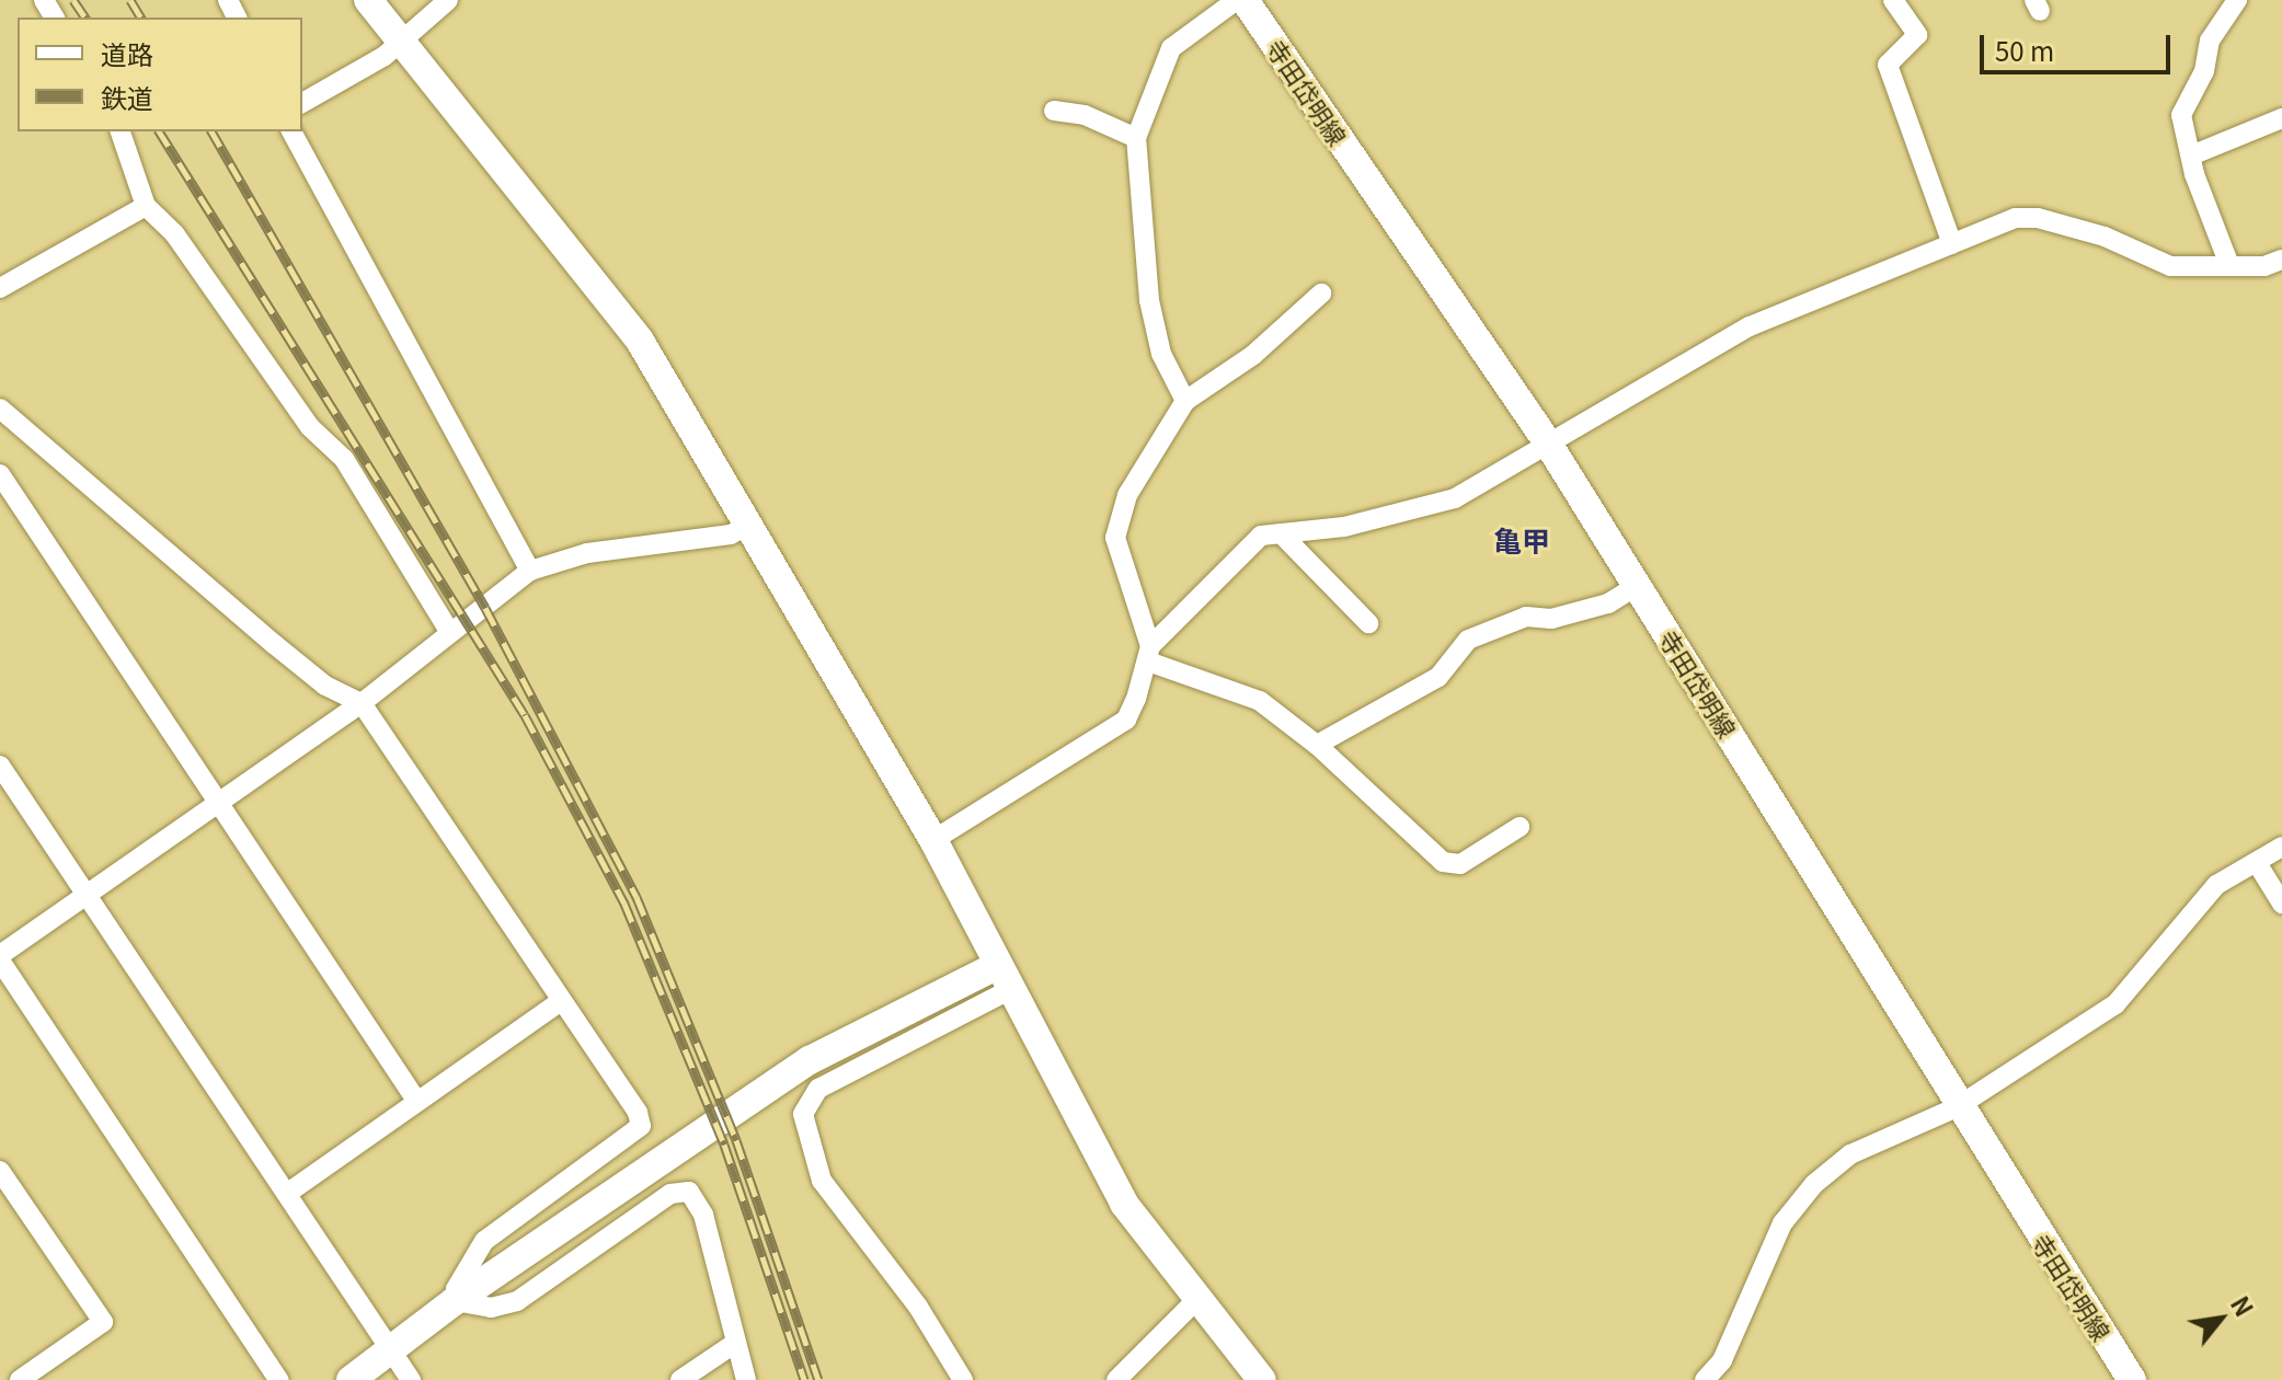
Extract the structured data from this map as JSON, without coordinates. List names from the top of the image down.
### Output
{
  "streets": {
    "street": ["寺田岱明線"]
  },
  "districts": ["亀甲"],
  "legend": ["道路", "鉄道"],
  "scale_bar": "50 m",
  "north": "top right"
}
